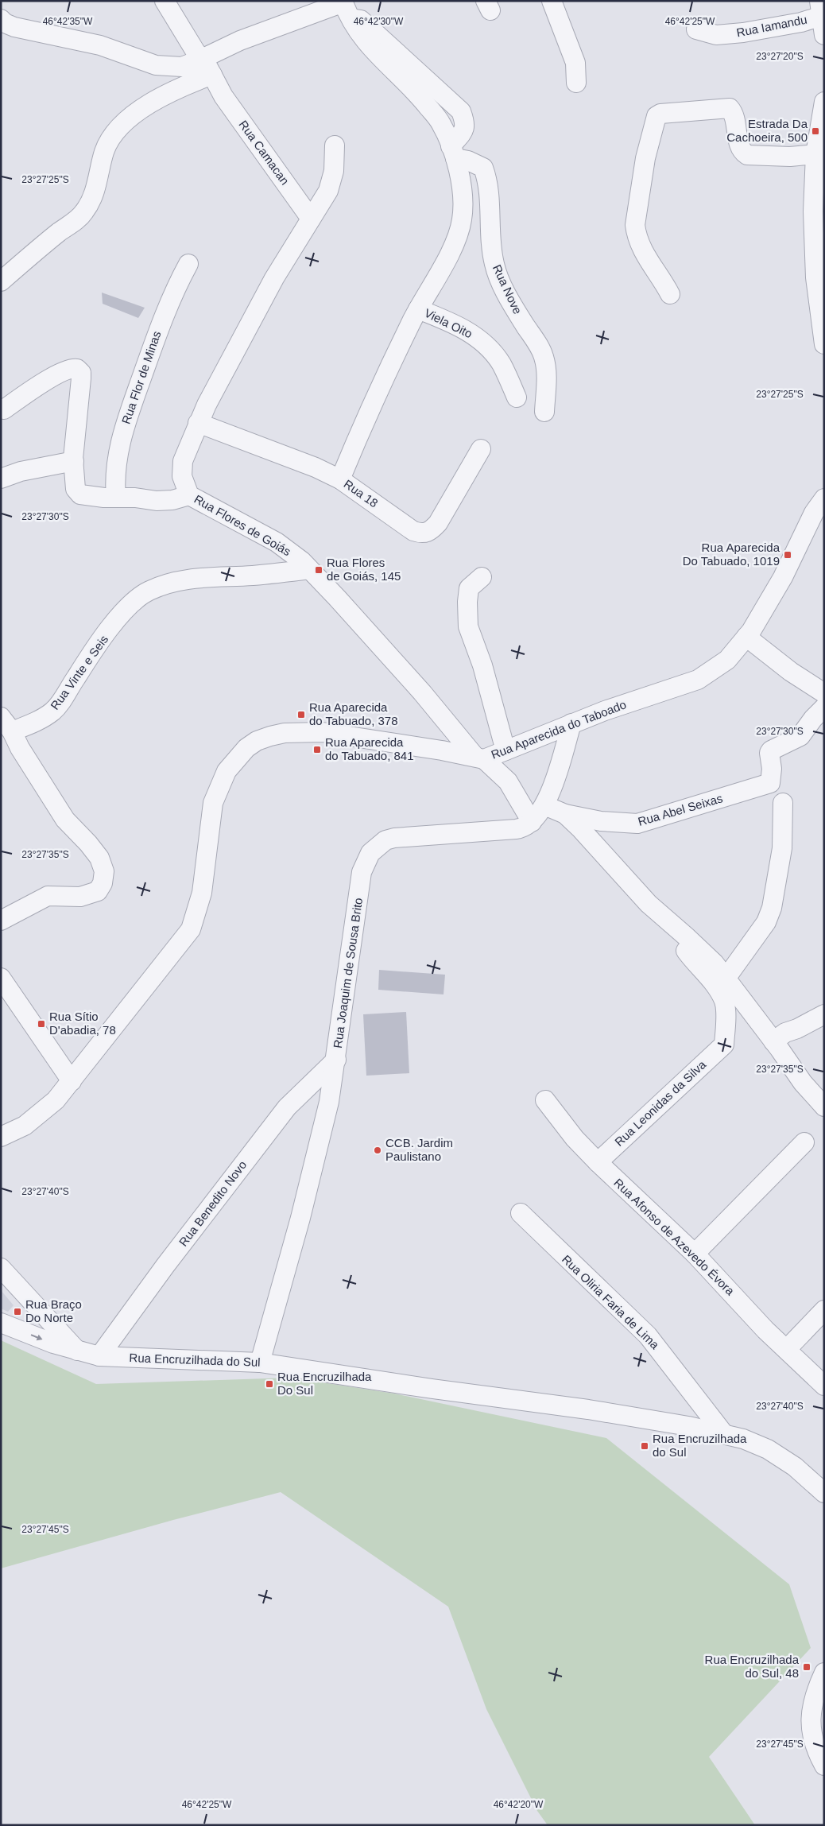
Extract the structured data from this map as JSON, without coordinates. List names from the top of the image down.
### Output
{
  "streets": {
    "street": [
      "Rua Iamandu",
      "Rua Camacan",
      "Rua Nove",
      "Viela Oito",
      "Rua Flor de Minas",
      "Rua 18",
      "Rua Flores de Goiás",
      "Rua Vinte e Seis",
      "Rua Aparecida do Taboado",
      "Rua Abel Seixas",
      "Rua Joaquim de Sousa Brito",
      "Rua Leonidas da Silva",
      "Rua Benedito Novo",
      "Rua Afonso de Azevedo Évora",
      "Rua Oliria Faria de Lima",
      "Rua Encruzilhada do Sul"
    ]
  },
  "crossings": [
    ["Rua Camacan", "Rua Flores de Goiás"],
    ["Rua 18", "Rua Flores de Goiás"],
    ["Rua Flores de Goiás", "Rua Vinte e Seis"],
    ["Rua Flores de Goiás", "Rua Aparecida do Taboado"],
    ["Rua Flores de Goiás", "Rua Joaquim de Sousa Brito"],
    ["Rua Joaquim de Sousa Brito", "Rua Benedito Novo"],
    ["Rua Joaquim de Sousa Brito", "Rua Encruzilhada do Sul"],
    ["Rua Leonidas da Silva", "Rua Afonso de Azevedo Évora"],
    ["Rua Benedito Novo", "Rua Encruzilhada do Sul"],
    ["Rua Oliria Faria de Lima", "Rua Encruzilhada do Sul"]
  ],
  "places": {
    "transit": [
      "Estrada Da Cachoeira, 500",
      "Rua Aparecida Do Tabuado, 1019",
      "Rua Flores de Goiás, 145",
      "Rua Aparecida do Tabuado, 378",
      "Rua Aparecida do Tabuado, 841",
      "Rua Sítio D'abadia, 78",
      "Rua Braço Do Norte",
      "Rua Encruzilhada Do Sul",
      "Rua Encruzilhada do Sul",
      "Rua Encruzilhada do Sul, 48"
    ],
    "other": ["CCB. Jardim Paulistano"]
  },
  "coordinates": [
    "46°42'35\"W",
    "46°42'30\"W",
    "46°42'25\"W",
    "23°27'20\"S",
    "23°27'25\"S",
    "23°27'30\"S",
    "23°27'35\"S",
    "23°27'40\"S",
    "23°27'45\"S",
    "46°42'20\"W"
  ]
}
